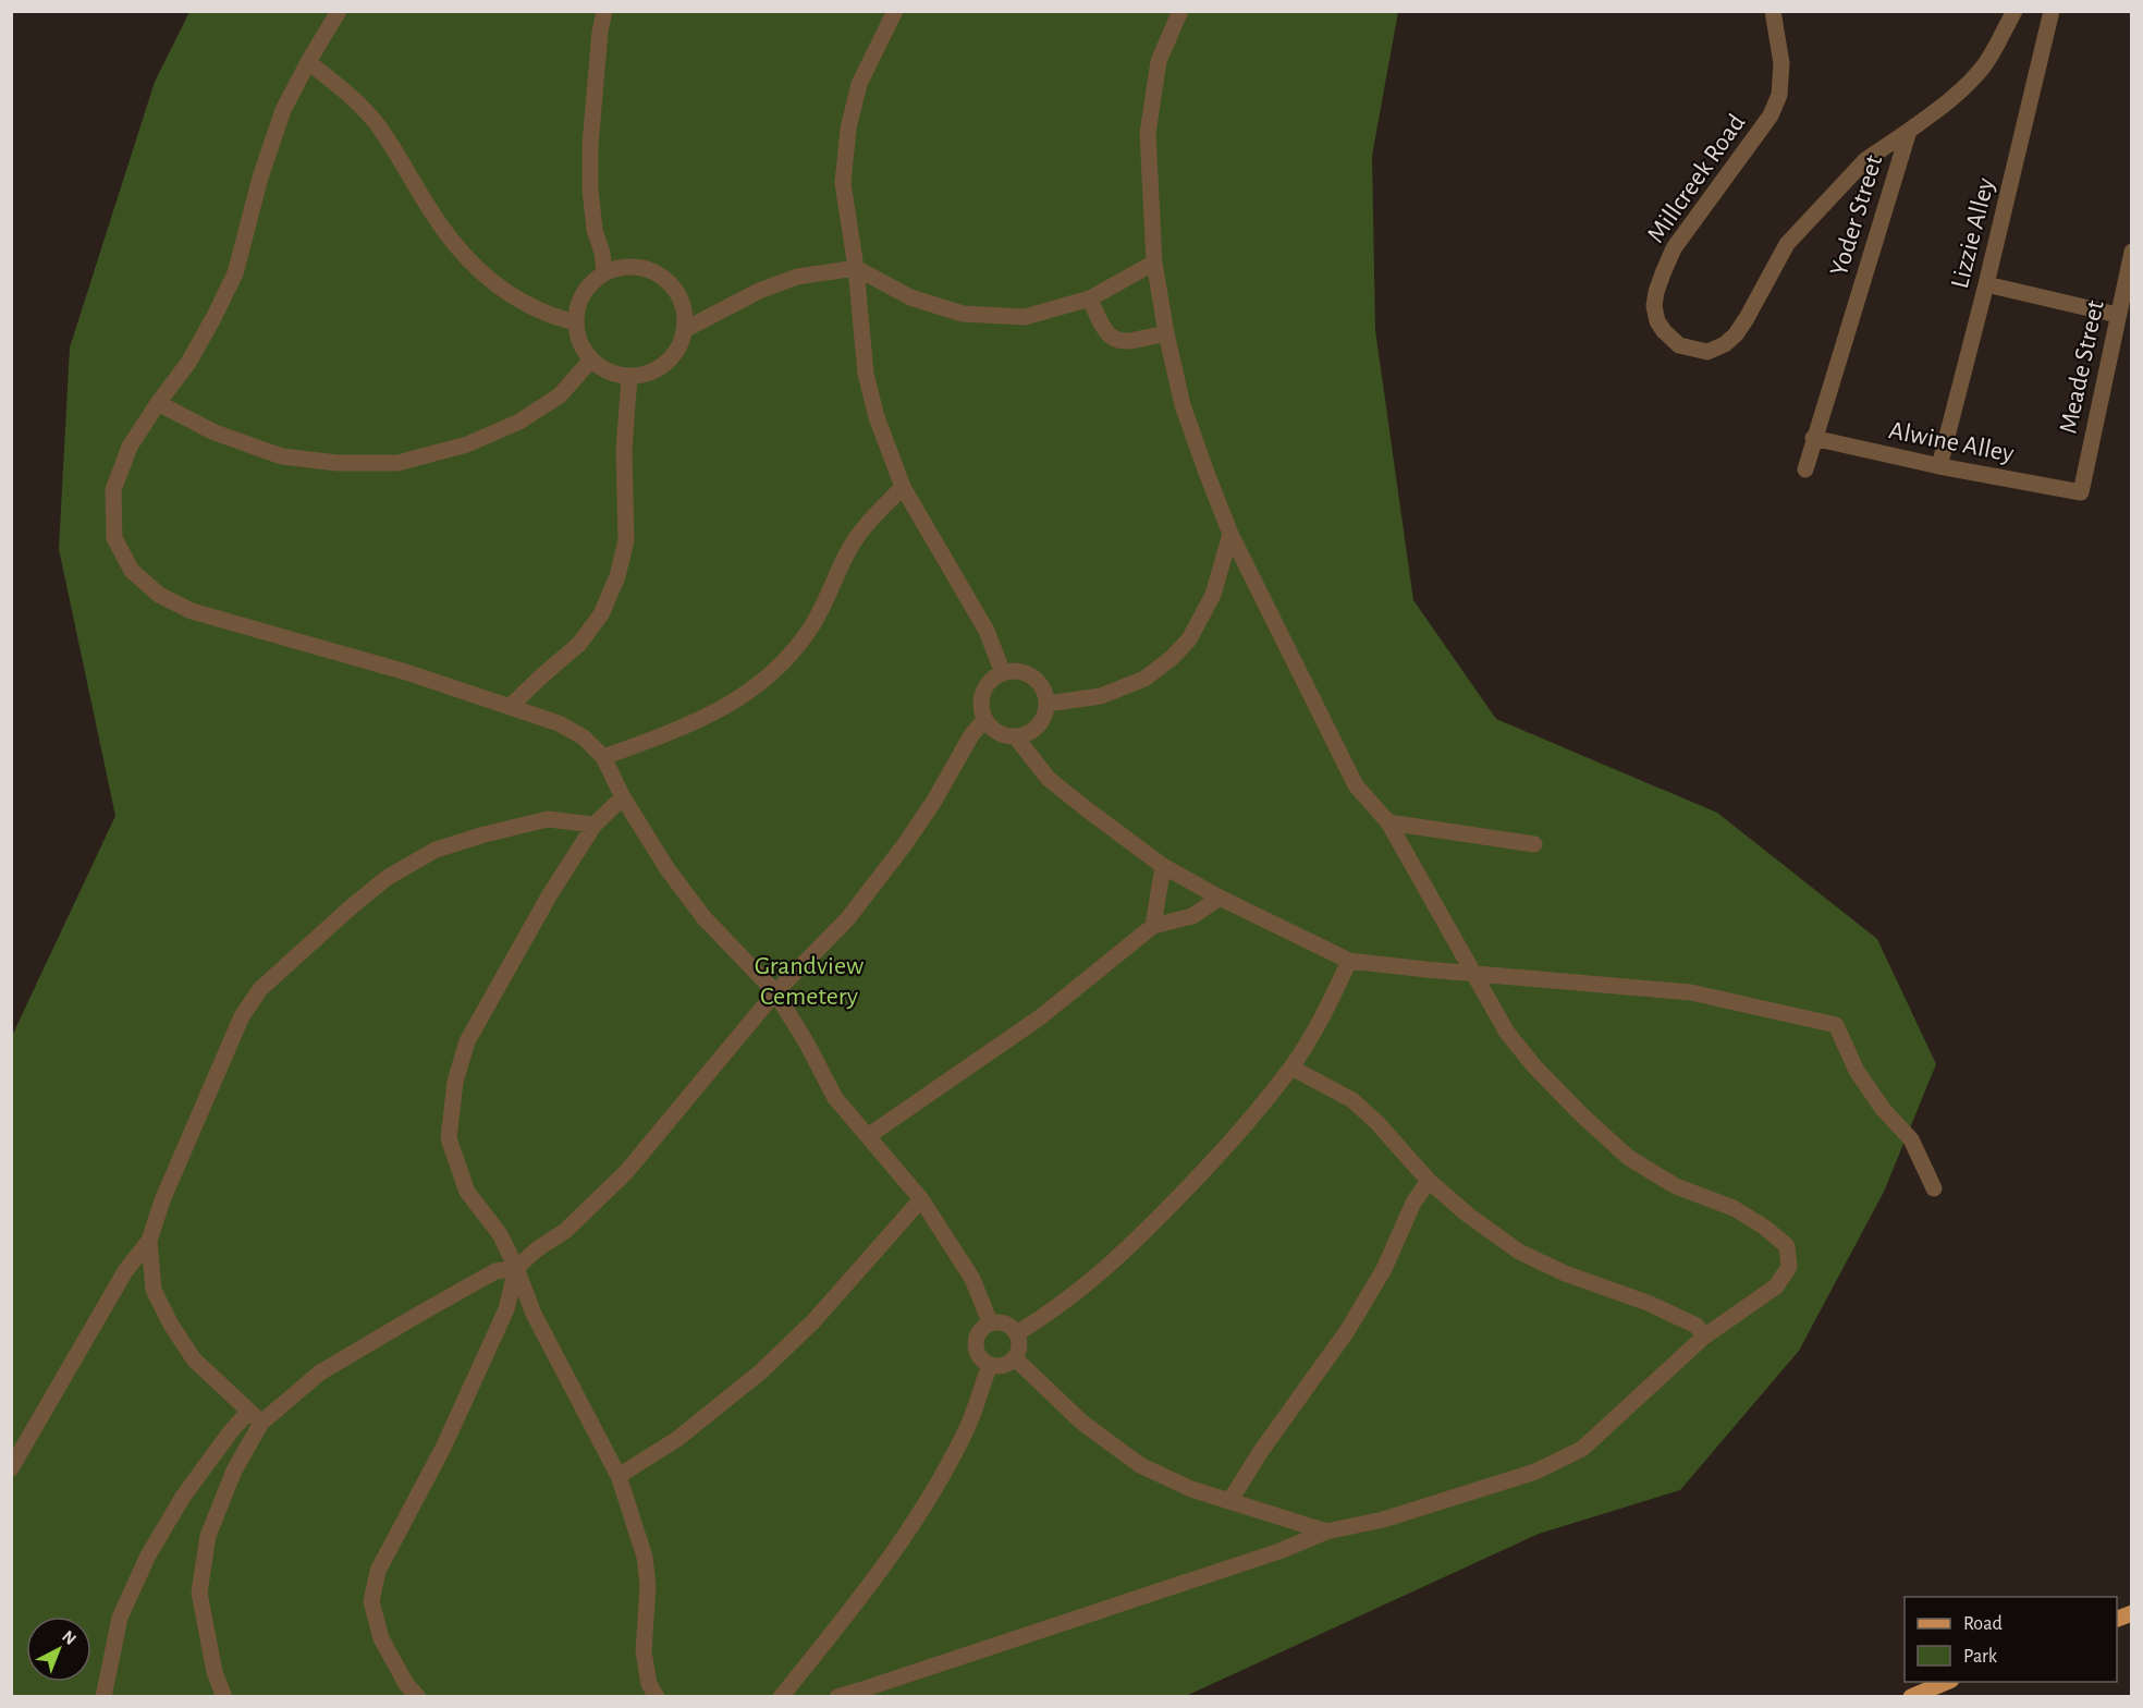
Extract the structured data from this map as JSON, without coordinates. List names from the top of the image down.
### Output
{
  "streets": {
    "street": [
      "Millcreek Road",
      "Yoder Street",
      "Lizzie Alley",
      "Meade Street",
      "Alwine Alley"
    ]
  },
  "crossings": [
    ["Millcreek Road", "Yoder Street"],
    ["Yoder Street", "Alwine Alley"],
    ["Lizzie Alley", "Alwine Alley"],
    ["Meade Street", "Alwine Alley"]
  ],
  "parks": ["Grandview Cemetery"],
  "legend": ["Road", "Park"],
  "north": "top right"
}
